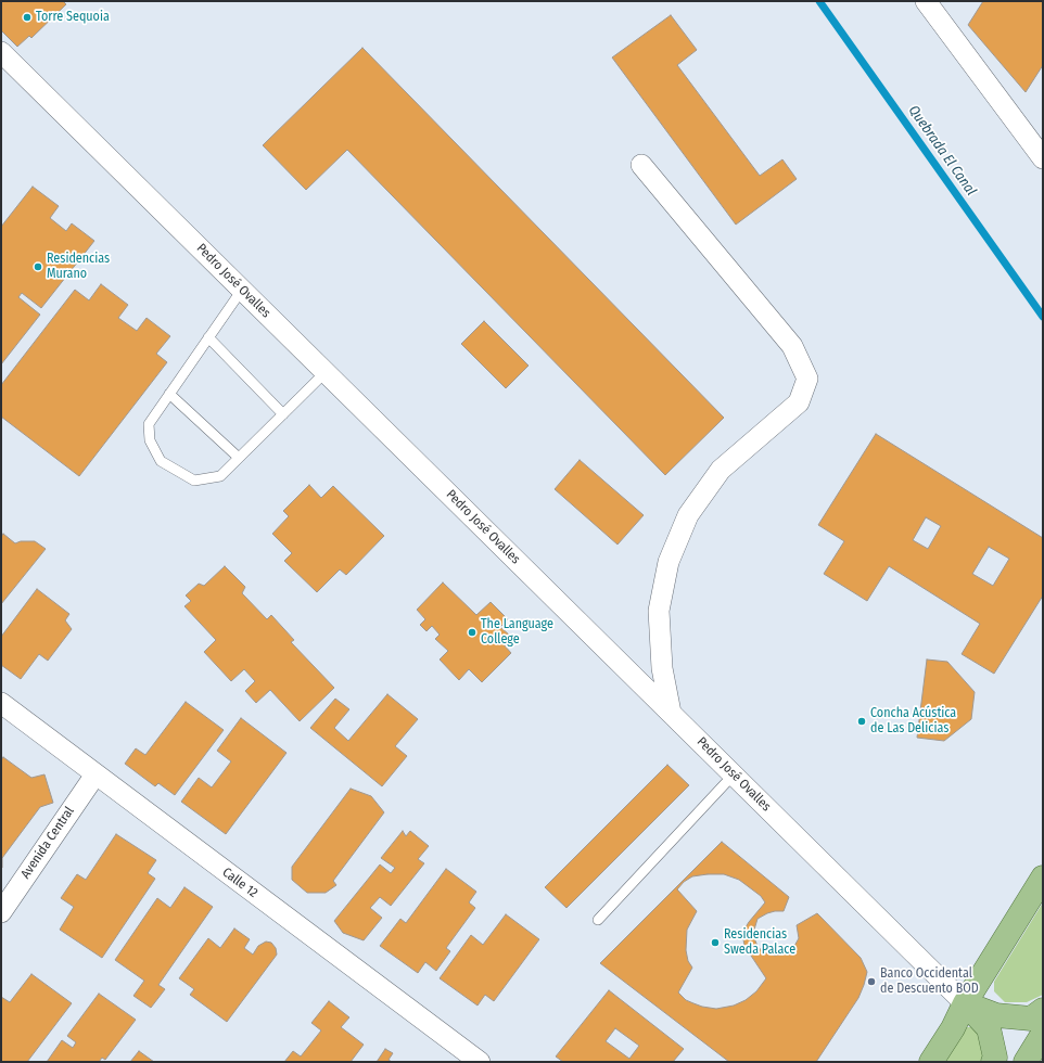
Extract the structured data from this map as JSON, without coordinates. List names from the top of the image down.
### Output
{
  "streets": {
    "street": ["Pedro José Ovalles", "Avenida Central", "Calle 12"]
  },
  "crossings": [
    ["Avenida Central", "Calle 12"]
  ],
  "water": ["Quebrada El Canal"],
  "places": [
    "Torre Sequoia",
    "Residencias Murano",
    "The Language College",
    "Concha Acústica de Las Delicias",
    "Residencias Sweda Palace",
    "Banco Occidental de Descuento BOD"
  ]
}
